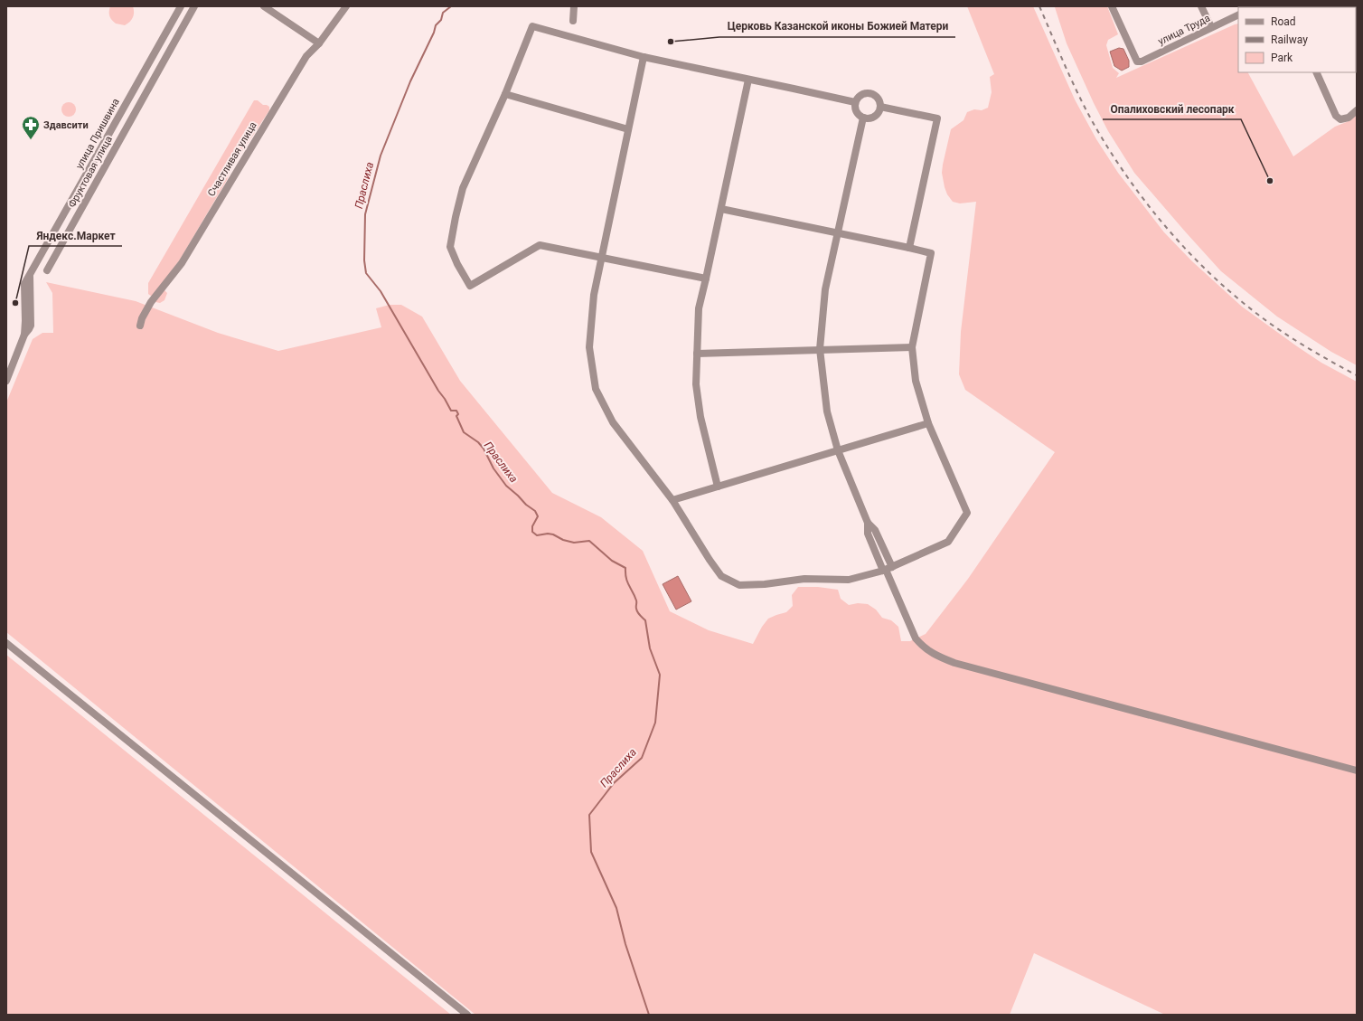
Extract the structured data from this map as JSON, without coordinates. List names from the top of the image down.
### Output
{
  "streets": {
    "street": [
      "улица Труда",
      "улица Пришвина",
      "Счастливая улица",
      "Фруктовая улица"
    ]
  },
  "water": ["Праслиха"],
  "places": {
    "other": ["Церковь Казанской иконы Божией Матери", "Опалиховский лесопарк", "Яндекс.Маркет"],
    "pharmacy": ["Здавсити"]
  },
  "legend": ["Road", "Railway", "Park"]
}
